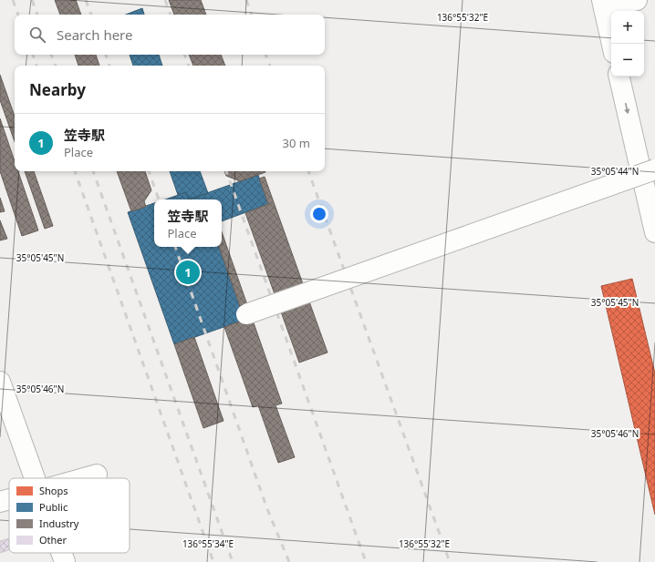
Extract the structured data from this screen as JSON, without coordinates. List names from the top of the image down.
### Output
{
  "legend": [
    "Shops",
    "Public",
    "Industry",
    "Other"
  ],
  "page": {
    "map_buttons": ["+", "−"],
    "search": "Search here",
    "heading": "Nearby",
    "list": [
      {
        "mark": "1",
        "name": "笠寺駅",
        "note": "Place",
        "value": "30 m"
      }
    ],
    "popup": ["笠寺駅", "Place"],
    "pins": "1"
  },
  "coordinates": [
    "136°55'32\"E",
    "35°05'44\"N",
    "35°05'45\"N",
    "35°05'46\"N",
    "136°55'34\"E"
  ]
}
